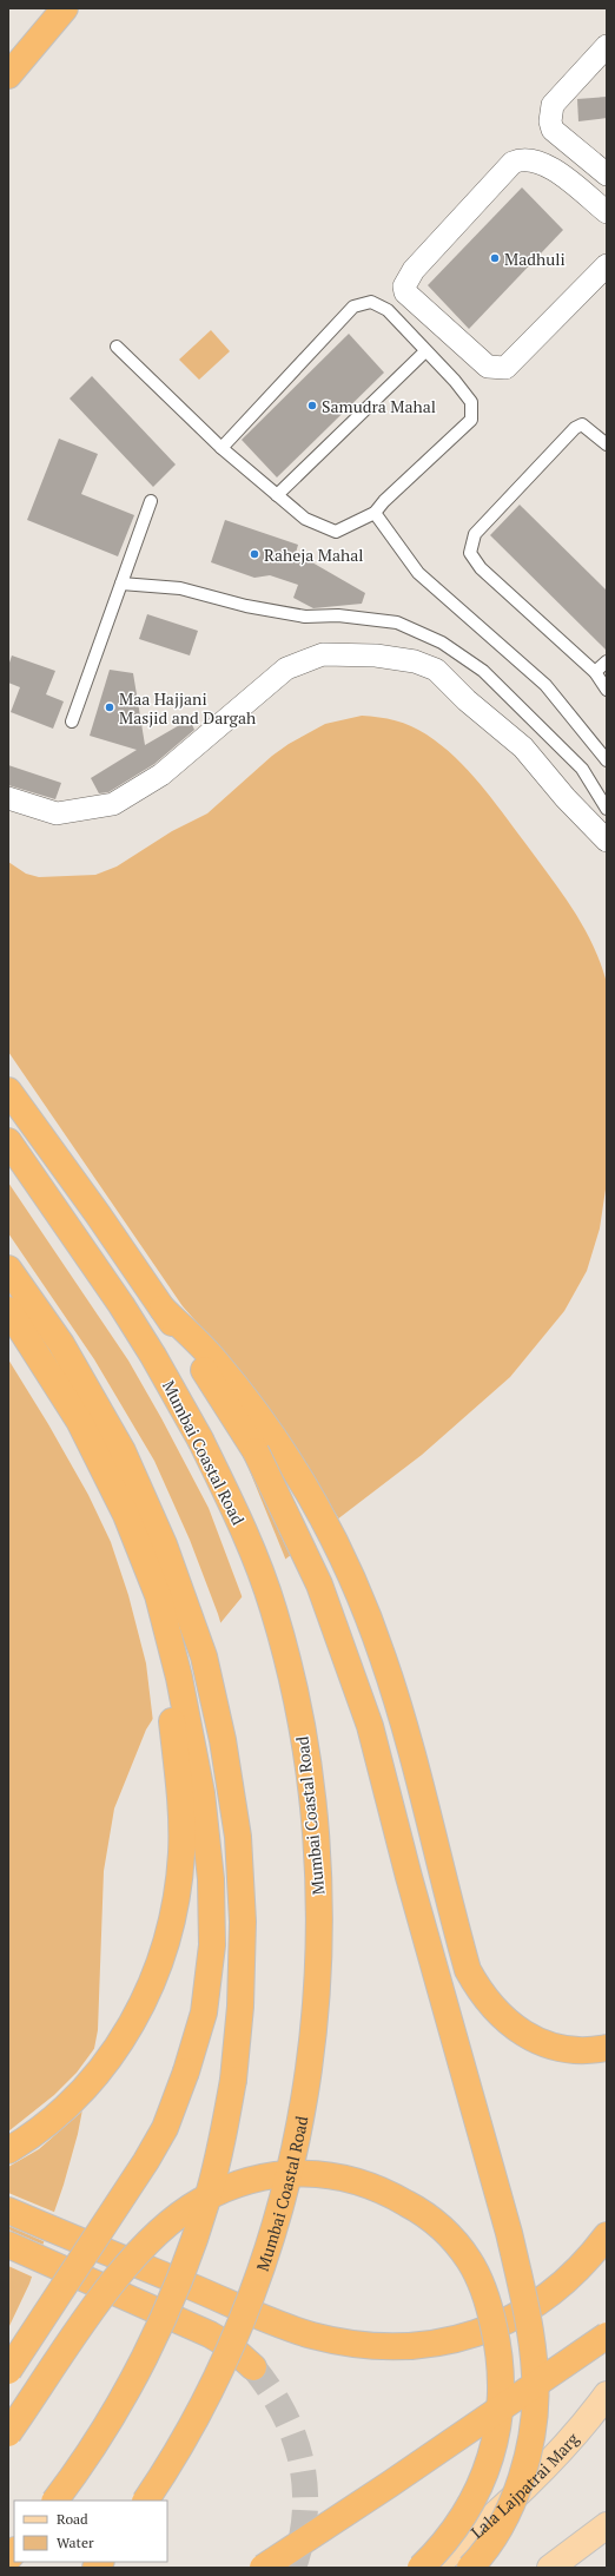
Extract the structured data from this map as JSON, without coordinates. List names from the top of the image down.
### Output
{
  "streets": {
    "highway": ["Mumbai Coastal Road"],
    "main road": ["Lala Lajpatrai Marg"]
  },
  "places": [
    "Madhuli",
    "Samudra Mahal",
    "Raheja Mahal",
    "Maa Hajjani Masjid and Dargah"
  ],
  "legend": ["Road", "Water"]
}
